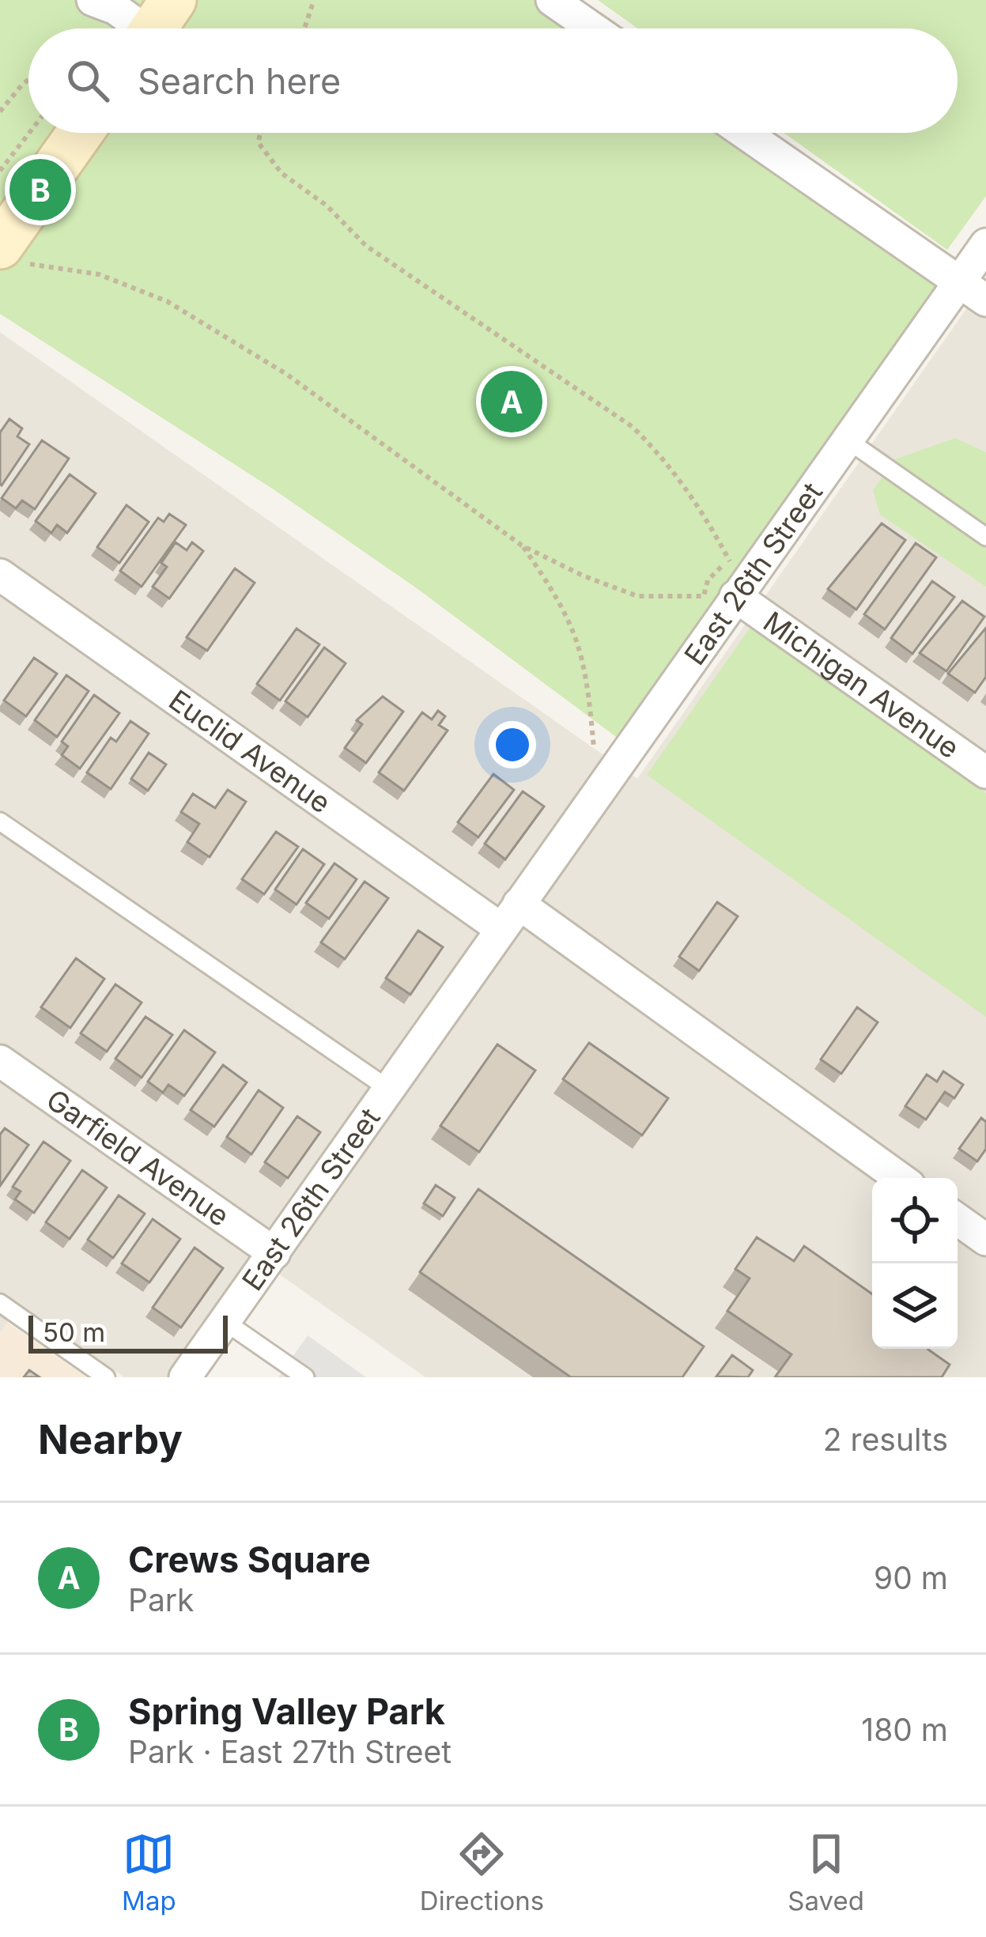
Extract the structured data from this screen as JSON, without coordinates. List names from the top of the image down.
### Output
{
  "streets": {
    "street": [
      "East 26th Street",
      "Michigan Avenue",
      "Euclid Avenue",
      "Garfield Avenue"
    ]
  },
  "crossings": [
    ["East 26th Street", "Michigan Avenue"],
    ["East 26th Street", "Euclid Avenue"],
    ["East 26th Street", "Garfield Avenue"]
  ],
  "scale_bar": "50 m",
  "page": {
    "search": "Search here",
    "pins": ["B", "A"],
    "scale": "50 m",
    "heading": ["Nearby", "2 results"],
    "list": [
      {
        "mark": "A",
        "name": "Crews Square",
        "note": "Park",
        "value": "90 m"
      },
      {
        "mark": "B",
        "name": "Spring Valley Park",
        "note": "Park · East 27th Street",
        "value": "180 m"
      }
    ],
    "nav": ["Map", "Directions", "Saved"]
  }
}
